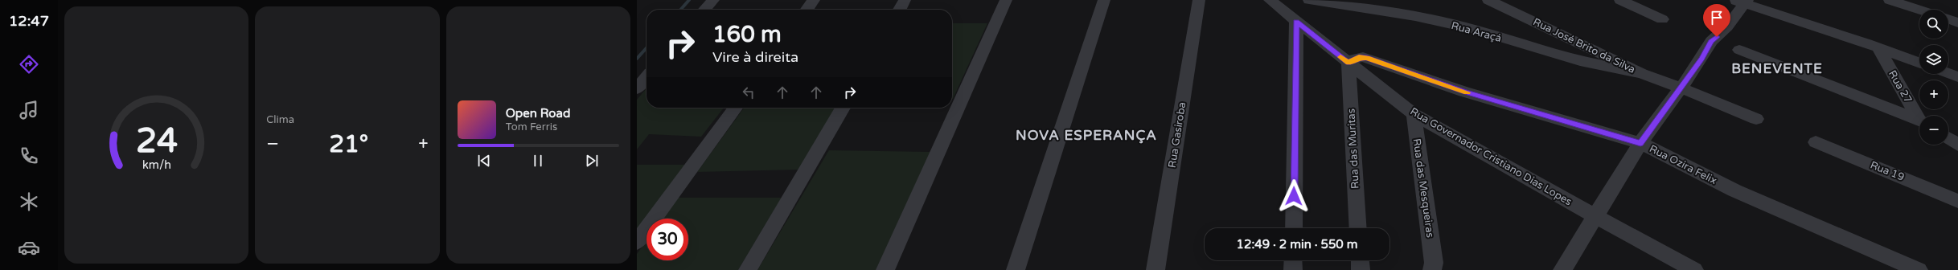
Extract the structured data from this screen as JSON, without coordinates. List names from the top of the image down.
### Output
{
  "streets": {
    "street": [
      "Rua Araçá",
      "Rua José Brito da Silva",
      "Rua 27",
      "Rua Gasiroba",
      "Rua das Muritas",
      "Rua Governador Cristiano Dias Lopes",
      "Rua Ozira Felix",
      "Rua 19",
      "Rua das Mesqueiras"
    ]
  },
  "crossings": [
    ["Rua Araçá", "Rua José Brito da Silva"],
    ["Rua das Muritas", "Rua Governador Cristiano Dias Lopes"],
    ["Rua das Muritas", "Rua Ozira Felix"],
    ["Rua Governador Cristiano Dias Lopes", "Rua Ozira Felix"],
    ["Rua Governador Cristiano Dias Lopes", "Rua das Mesqueiras"]
  ],
  "districts": ["BENEVENTE", "NOVA ESPERANÇA"],
  "page": {
    "tabs": "12:47",
    "tile": "Clima",
    "map_buttons": ["+", "−"],
    "turn": ["160 m", "Vire à direita"],
    "song": ["Open Road", "Tom Ferris"],
    "heat": ["−", "21°", "+"],
    "limit": "30",
    "trip": "12:49 · 2 min · 550 m",
    "gauge": ["24", "km/h"]
  }
}
